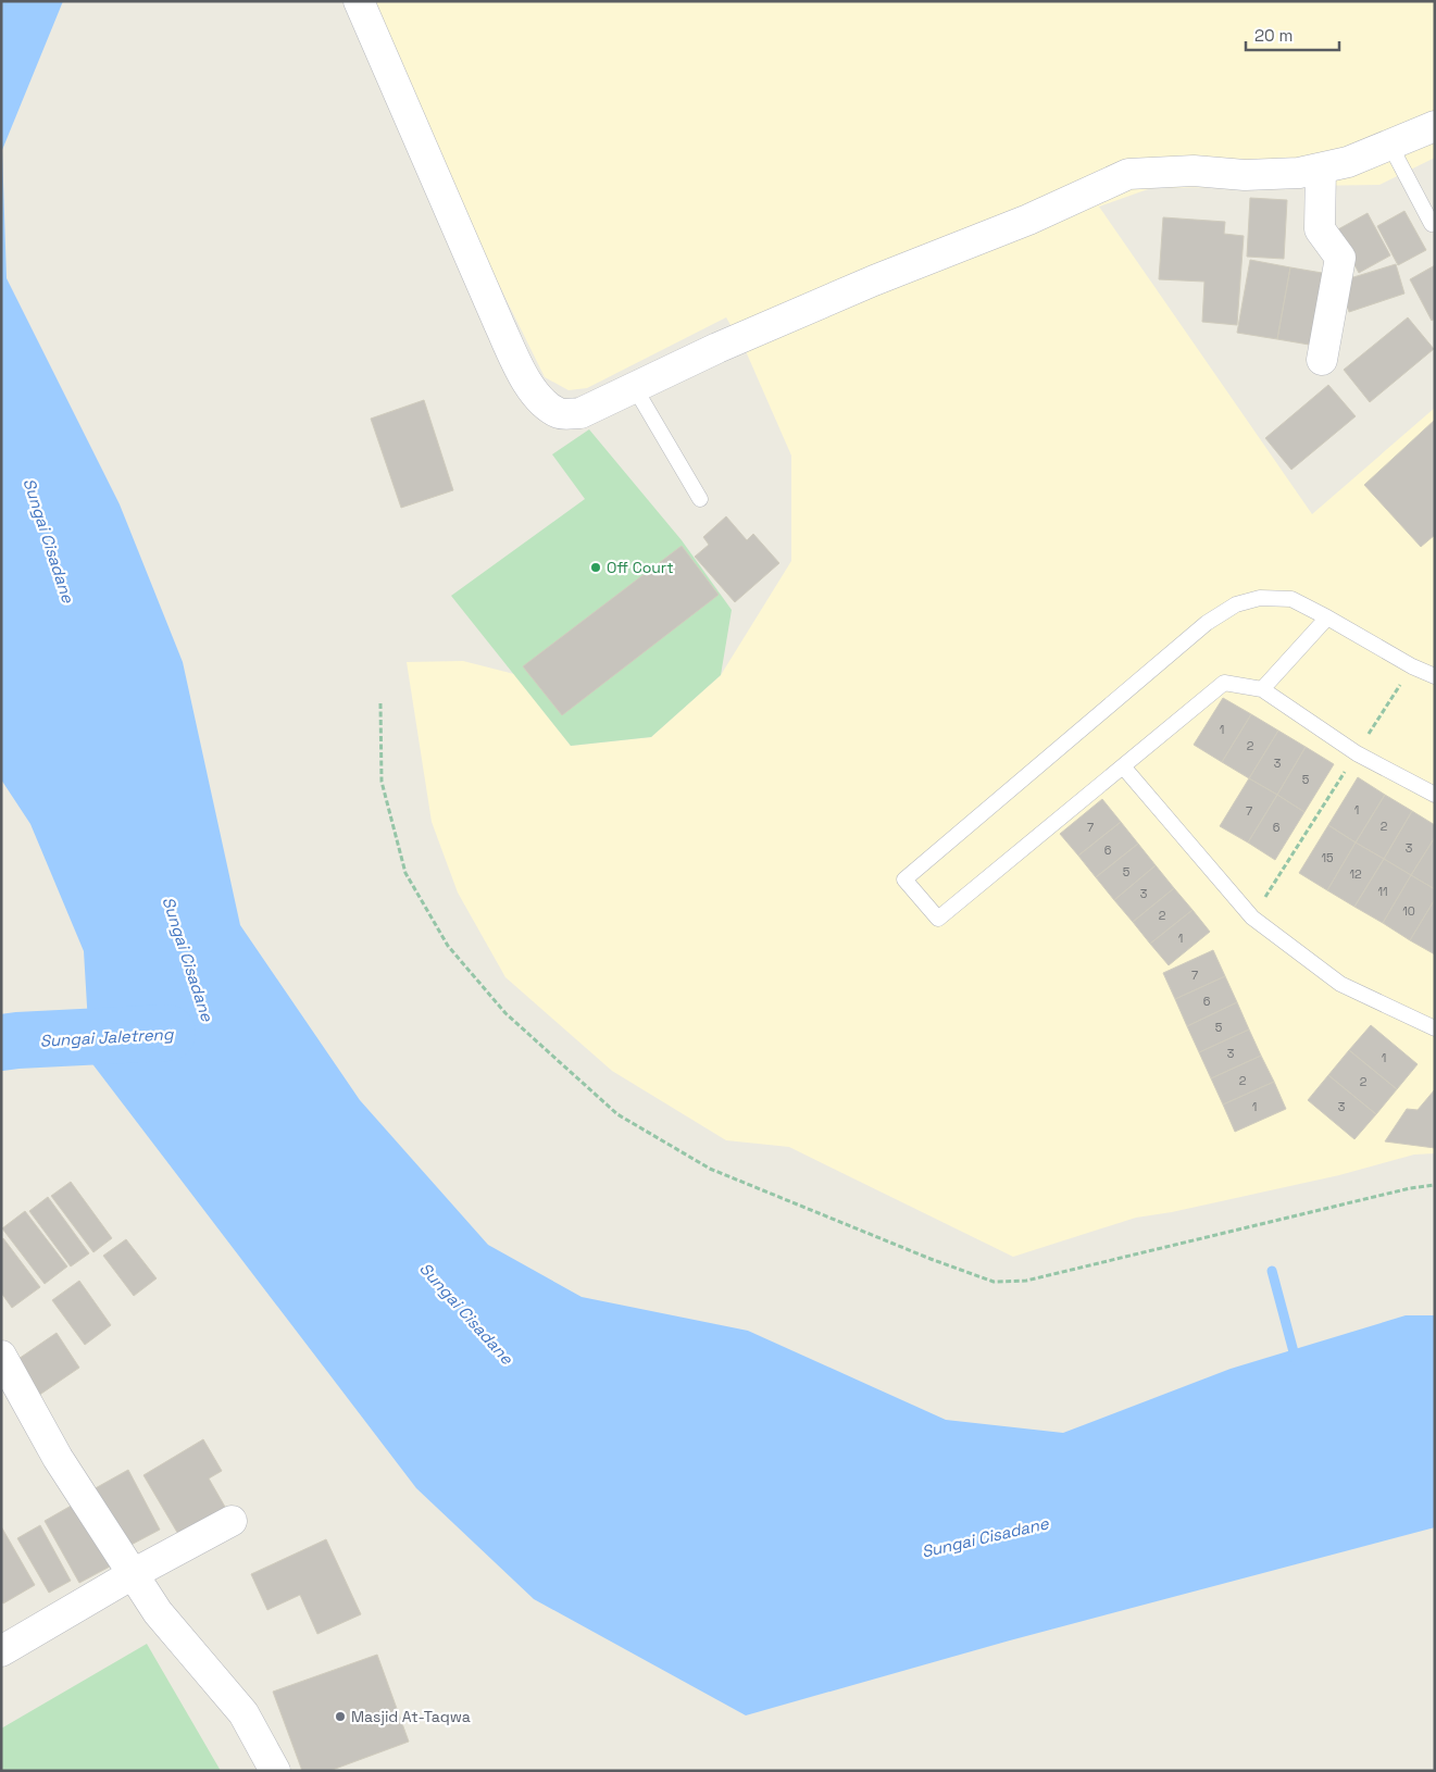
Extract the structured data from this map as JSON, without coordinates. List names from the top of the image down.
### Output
{
  "water": ["Sungai Cisadane", "Sungai Jaletreng"],
  "places": ["Off Court", "Masjid At-Taqwa"],
  "house_numbers": [
    "1",
    "2",
    "3",
    "5",
    "1",
    "7",
    "2",
    "7",
    "6",
    "3",
    "6",
    "15",
    "5",
    "12",
    "11",
    "3",
    "10",
    "2",
    "1",
    "7",
    "6",
    "5",
    "3",
    "1",
    "2",
    "2",
    "1",
    "3"
  ],
  "scale_bar": "20 m"
}
